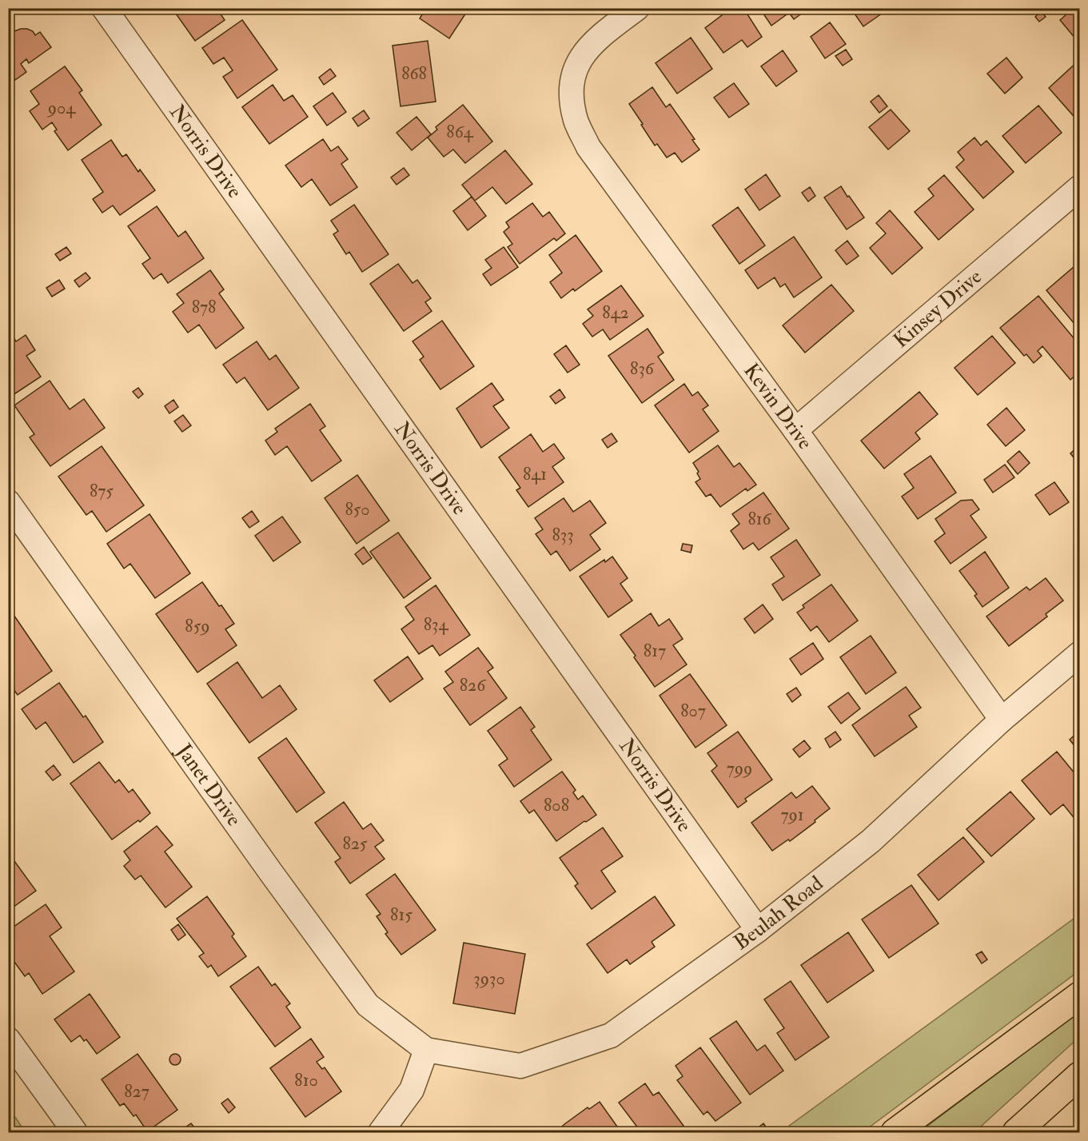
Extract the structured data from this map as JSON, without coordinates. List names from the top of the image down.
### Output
{
  "streets": {
    "street": [
      "Norris Drive",
      "Kinsey Drive",
      "Kevin Drive",
      "Janet Drive",
      "Beulah Road"
    ]
  },
  "crossings": [
    ["Norris Drive", "Beulah Road"],
    ["Kinsey Drive", "Kevin Drive"],
    ["Kevin Drive", "Beulah Road"],
    ["Janet Drive", "Beulah Road"]
  ],
  "house_numbers": [
    "868",
    "904",
    "864",
    "878",
    "842",
    "836",
    "841",
    "875",
    "850",
    "816",
    "833",
    "834",
    "859",
    "817",
    "826",
    "807",
    "799",
    "808",
    "791",
    "825",
    "815",
    "3930",
    "810",
    "827"
  ]
}
